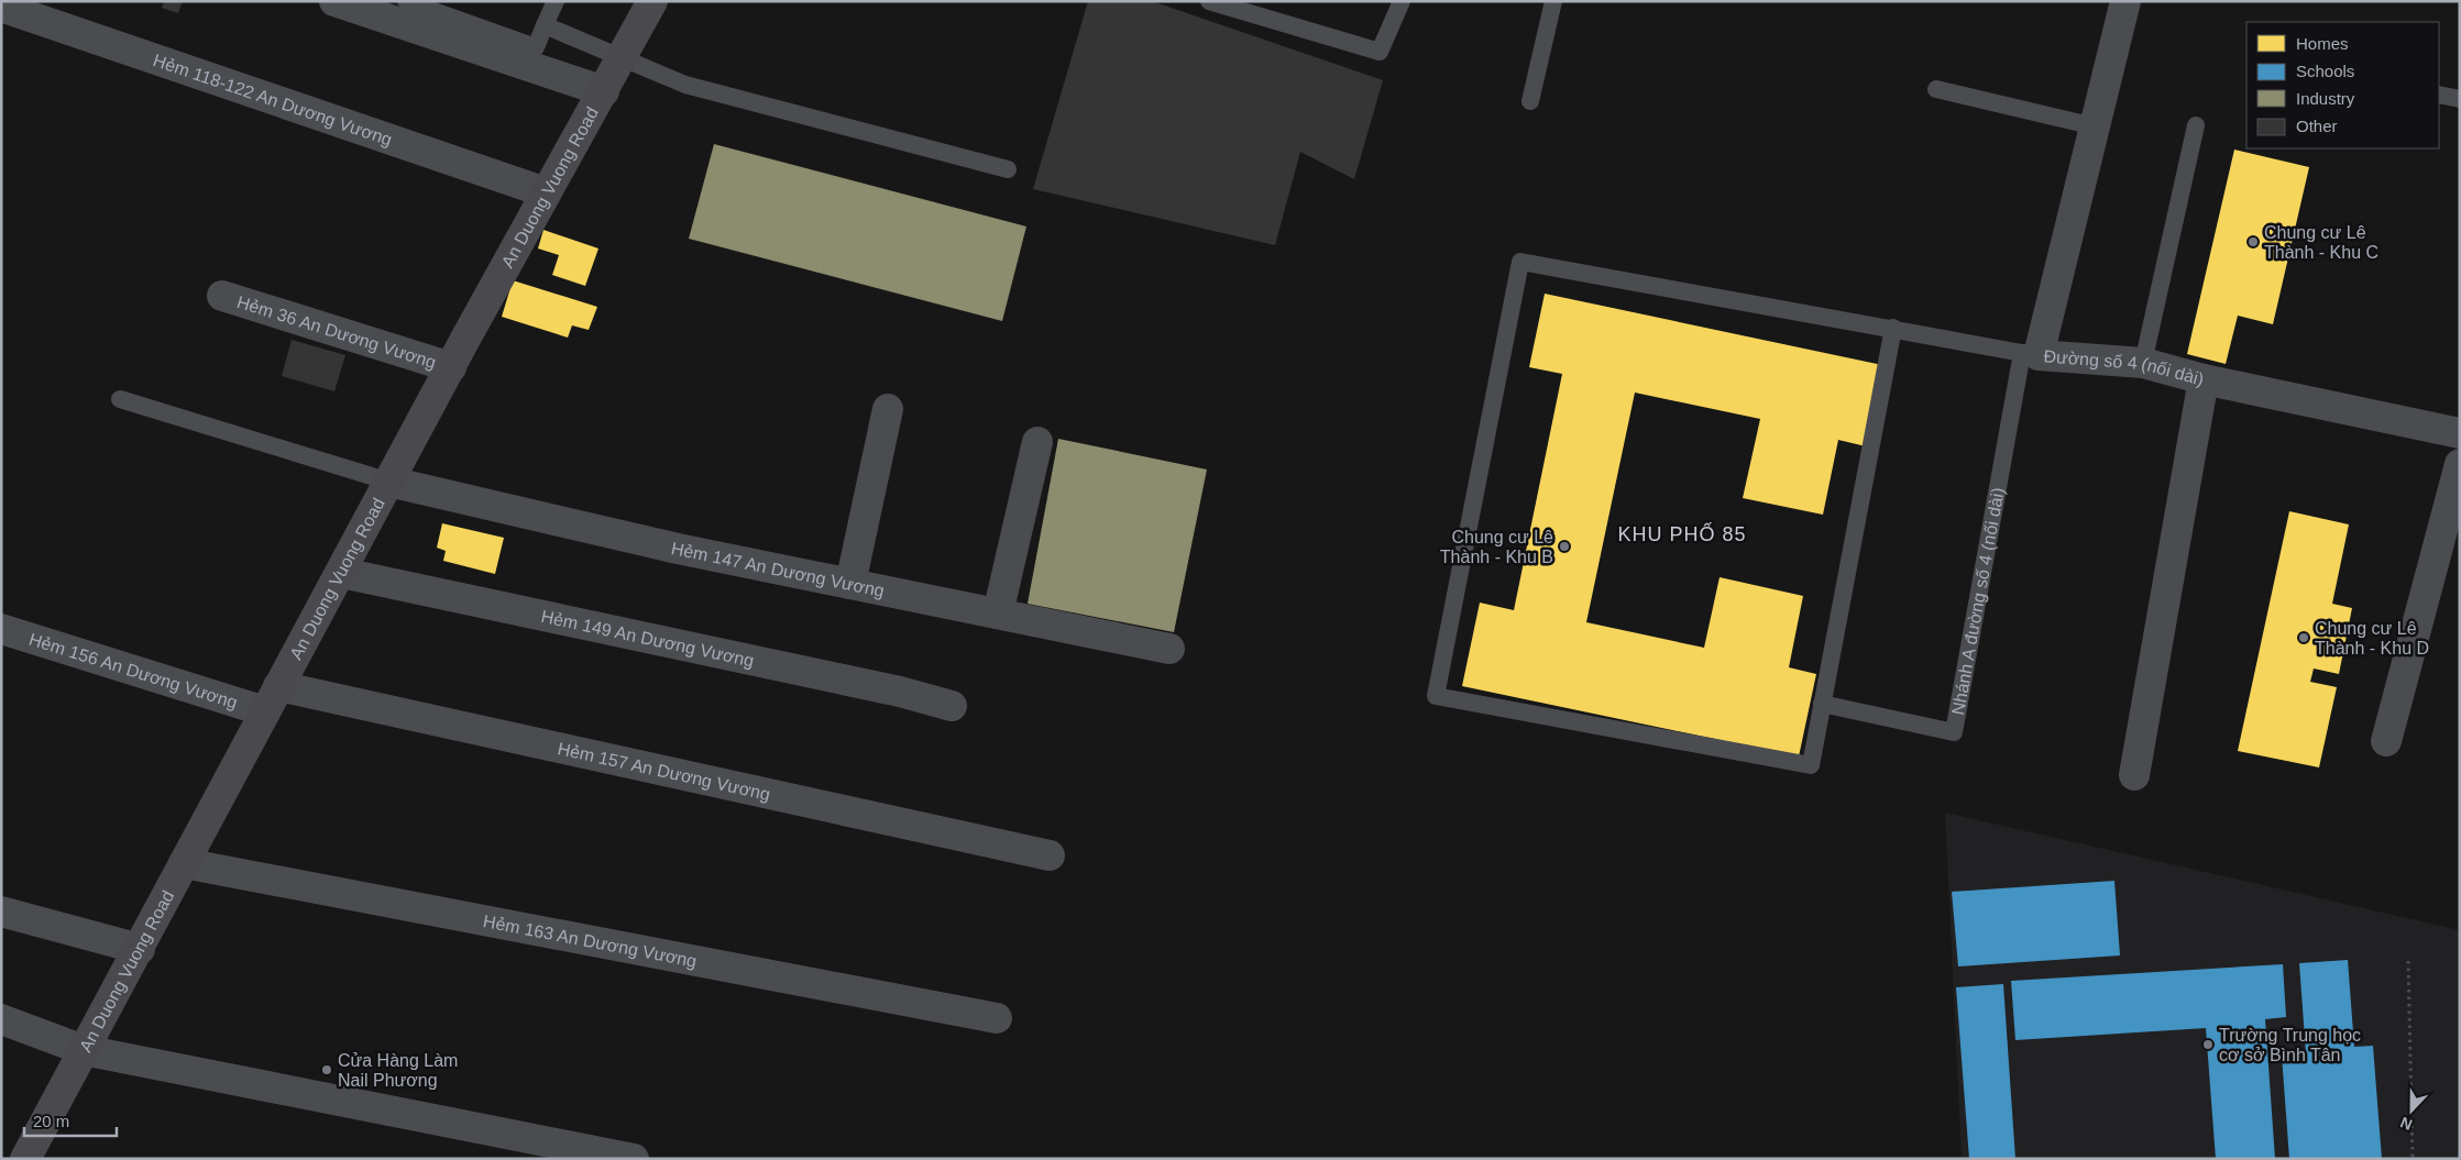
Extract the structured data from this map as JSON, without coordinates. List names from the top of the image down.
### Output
{
  "streets": {
    "main road": ["An Duong Vuong Road"],
    "street": [
      "Hẻm 118-122 An Dương Vương",
      "Hẻm 36 An Dương Vương",
      "Đường số 4 (nối dài)",
      "Hẻm 147 An Dương Vương",
      "Hẻm 149 An Dương Vương",
      "Hẻm 156 An Dương Vương",
      "Hẻm 157 An Dương Vương",
      "Hẻm 163 An Dương Vương"
    ],
    "lane": ["Nhánh A đường số 4 (nối dài)"]
  },
  "crossings": [
    ["Hẻm 118-122 An Dương Vương", "An Duong Vuong Road"],
    ["An Duong Vuong Road", "Hẻm 36 An Dương Vương"],
    ["An Duong Vuong Road", "Hẻm 147 An Dương Vương"],
    ["An Duong Vuong Road", "Hẻm 149 An Dương Vương"],
    ["An Duong Vuong Road", "Hẻm 156 An Dương Vương"],
    ["An Duong Vuong Road", "Hẻm 157 An Dương Vương"],
    ["An Duong Vuong Road", "Hẻm 163 An Dương Vương"],
    ["Đường số 4 (nối dài)", "Nhánh A đường số 4 (nối dài)"]
  ],
  "districts": ["KHU PHỐ 85"],
  "places": [
    "Chung cư Lê Thành - Khu C",
    "Chung cư Lê Thành - Khu B",
    "Chung cư Lê Thành - Khu D",
    "Trường Trung học cơ sở Bình Tân",
    "Cửa Hàng Làm Nail Phương"
  ],
  "legend": [
    "Homes",
    "Schools",
    "Industry",
    "Other"
  ],
  "scale_bar": "20 m",
  "north": "bottom"
}
